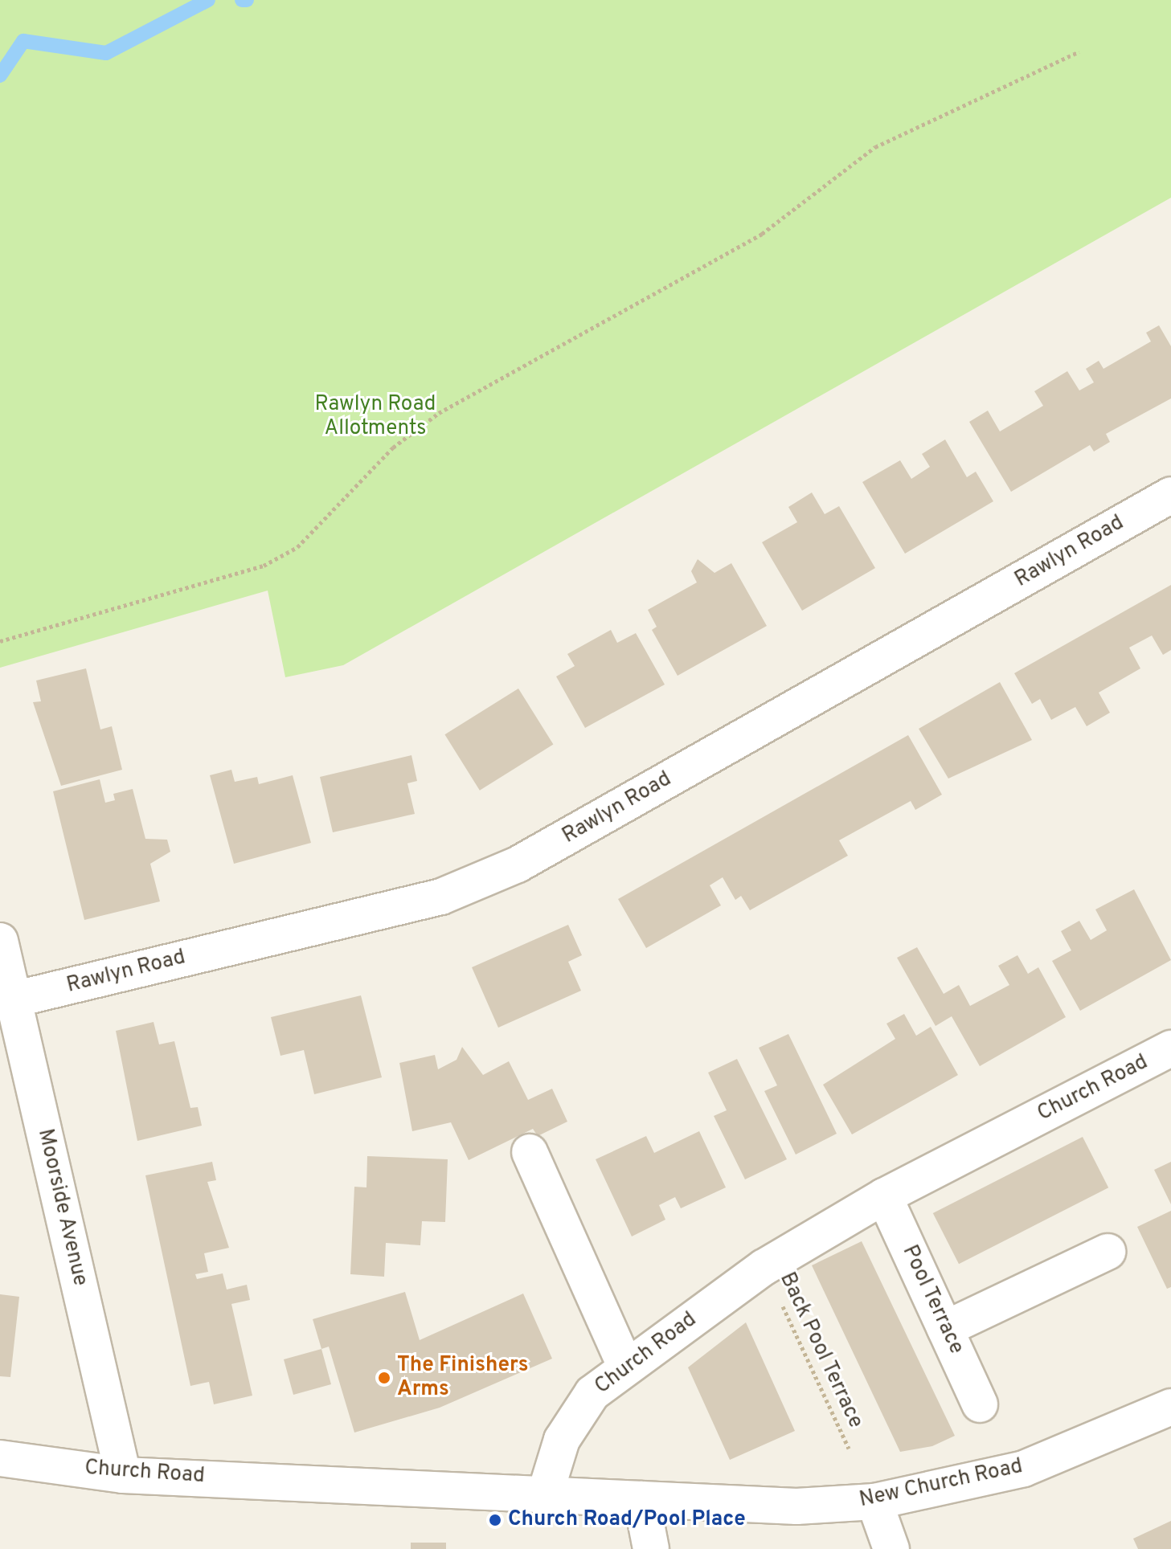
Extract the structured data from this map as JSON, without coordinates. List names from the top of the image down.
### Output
{
  "streets": {
    "street": [
      "Rawlyn Road",
      "Church Road",
      "Moorside Avenue",
      "Pool Terrace",
      "New Church Road"
    ],
    "path": ["Back Pool Terrace"]
  },
  "crossings": [
    ["Rawlyn Road", "Moorside Avenue"],
    ["Church Road", "Moorside Avenue"],
    ["Church Road", "Pool Terrace"],
    ["Church Road", "Back Pool Terrace"],
    ["Church Road", "New Church Road"]
  ],
  "parks": ["Rawlyn Road Allotments"],
  "places": ["The Finishers Arms", "Church Road/Pool Place"]
}
